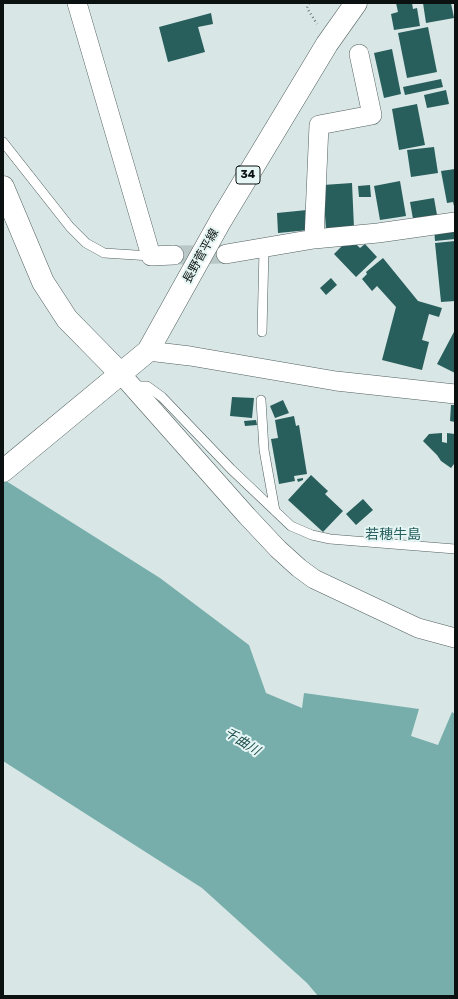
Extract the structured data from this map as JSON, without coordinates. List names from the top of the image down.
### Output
{
  "streets": {
    "main road": ["34", "長野菅平線"]
  },
  "districts": ["若穂牛島"],
  "water": ["千曲川"]
}
